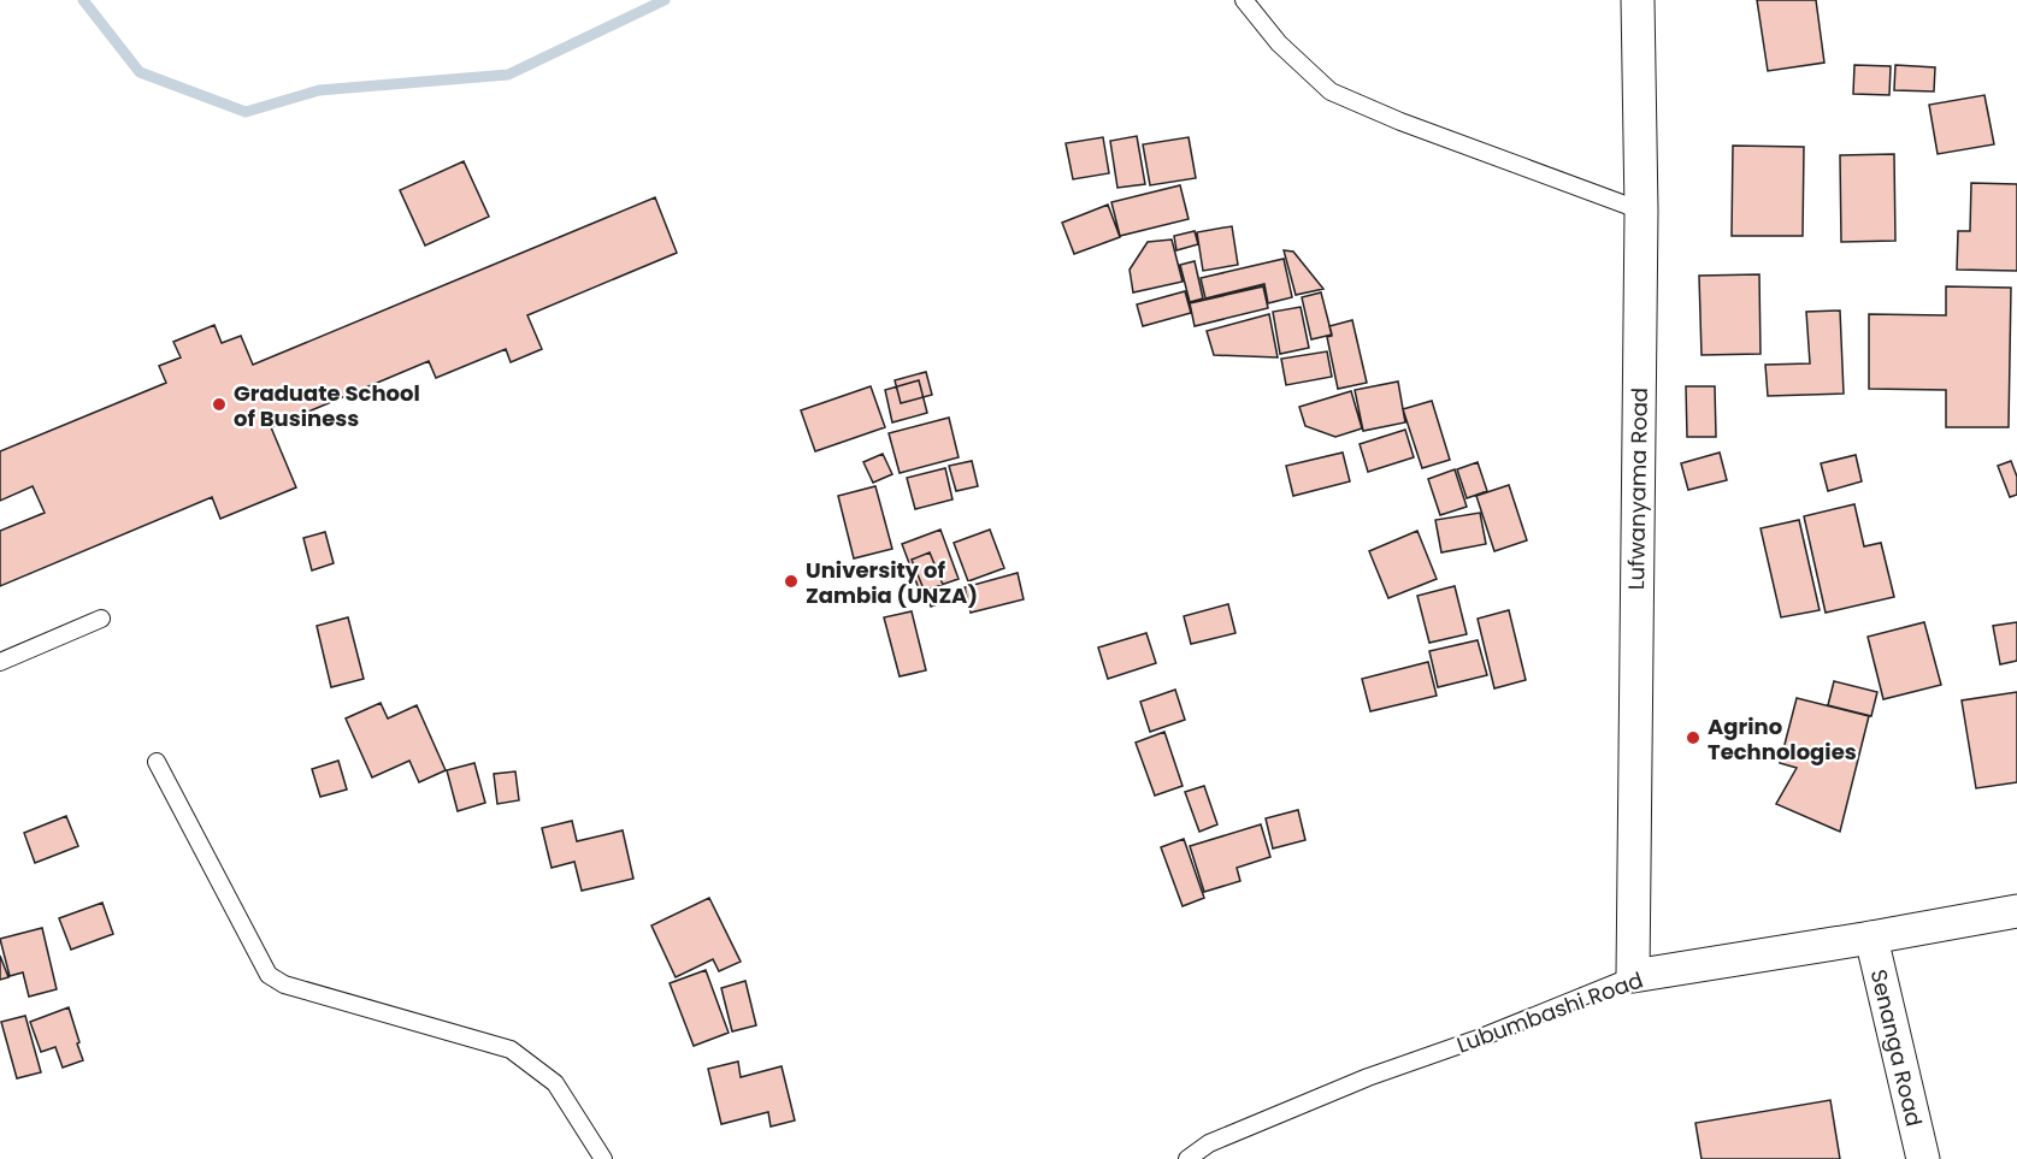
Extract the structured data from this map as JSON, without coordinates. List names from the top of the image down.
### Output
{
  "streets": {
    "street": ["Lufwanyama Road", "Lubumbashi Road", "Senanga Road"]
  },
  "crossings": [
    ["Lufwanyama Road", "Lubumbashi Road"],
    ["Lubumbashi Road", "Senanga Road"]
  ],
  "places": ["Graduate School of Business", "University of Zambia (UNZA)", "Agrino Technologies"]
}
